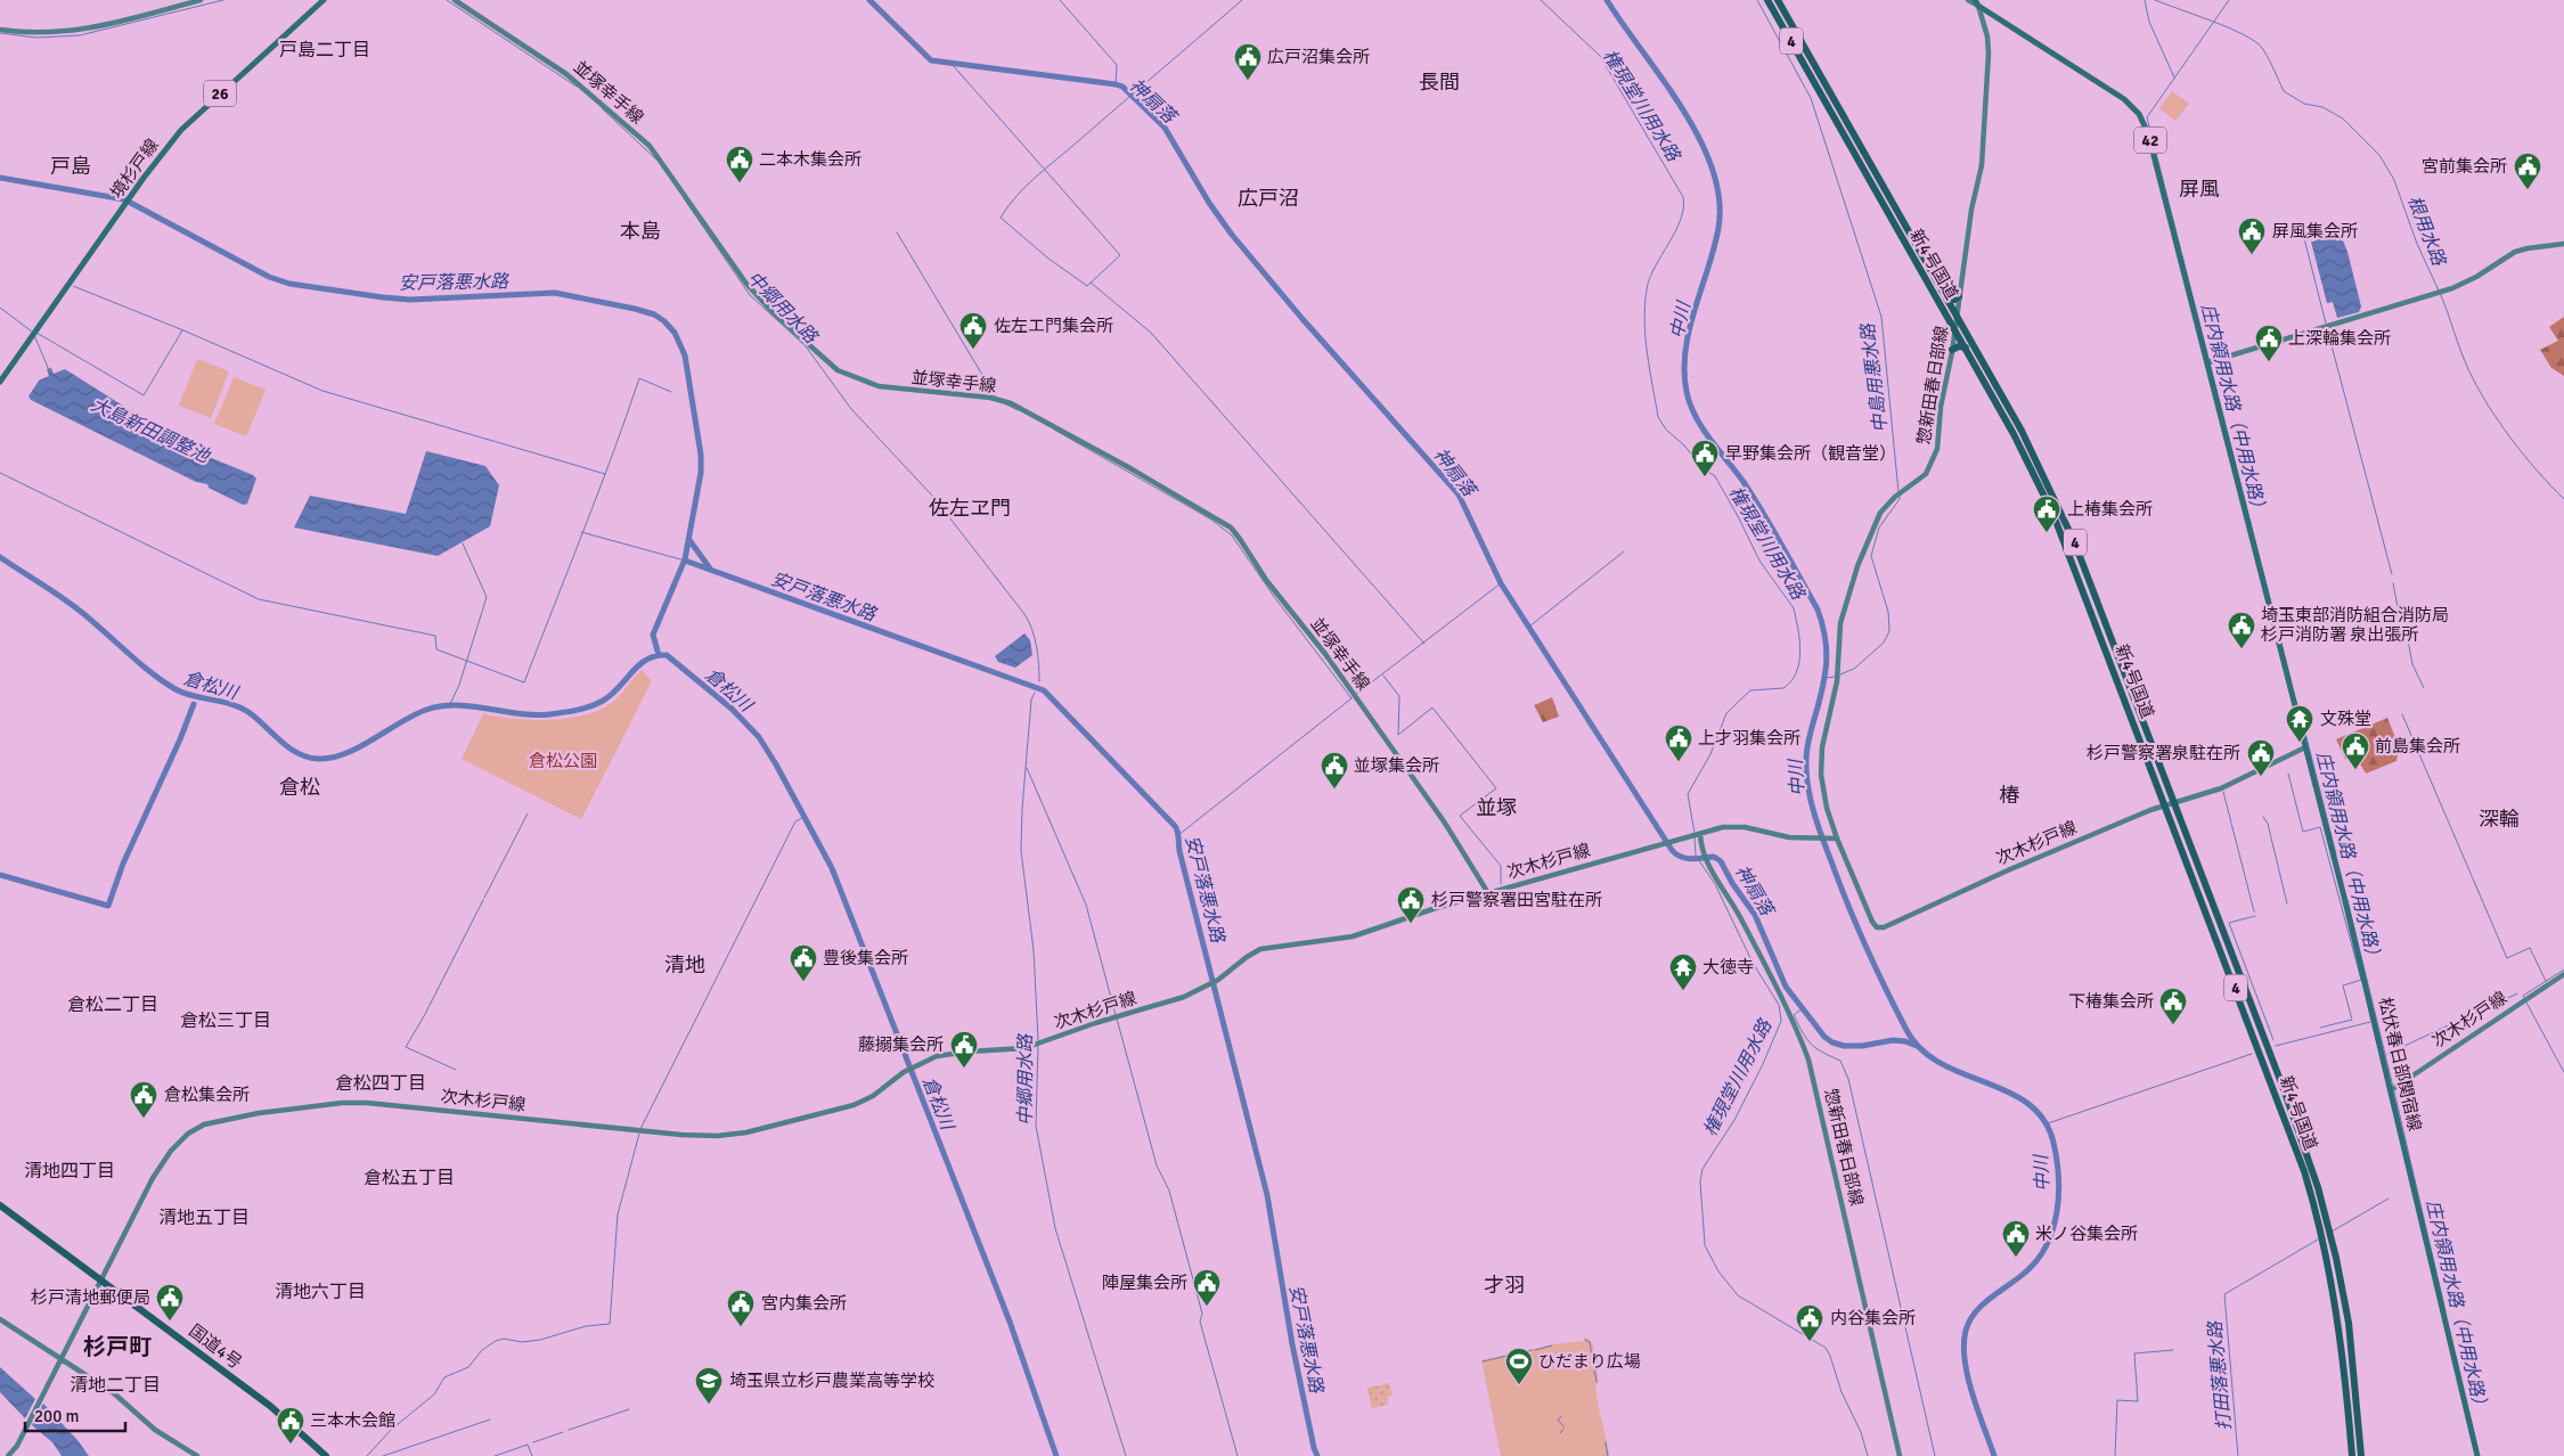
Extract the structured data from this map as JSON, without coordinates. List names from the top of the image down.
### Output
{
  "streets": {
    "highway": ["4", "新4号国道", "国道4号"],
    "main road": [
      "並塚幸手線",
      "26",
      "42",
      "境杉戸線",
      "惣新田春日部線",
      "次木杉戸線",
      "松伏春日部関宿線"
    ]
  },
  "crossings": [
    ["並塚幸手線", "次木杉戸線"],
    ["新4号国道", "惣新田春日部線"],
    ["新4号国道", "次木杉戸線"],
    ["惣新田春日部線", "次木杉戸線"],
    ["惣新田春日部線", "松伏春日部関宿線"],
    ["次木杉戸線", "松伏春日部関宿線"],
    ["次木杉戸線", "国道4号"]
  ],
  "districts": [
    "戸島二丁目",
    "長間",
    "戸島",
    "屏風",
    "広戸沼",
    "本島",
    "佐左ヱ門",
    "倉松",
    "椿",
    "並塚",
    "深輪",
    "清地",
    "倉松二丁目",
    "倉松三丁目",
    "倉松四丁目",
    "清地四丁目",
    "倉松五丁目",
    "清地五丁目",
    "才羽",
    "清地六丁目",
    "杉戸町",
    "清地二丁目"
  ],
  "water": [
    "神扇落",
    "権現堂川用水路",
    "根用水路",
    "安戸落悪水路",
    "中郷用水路",
    "中川",
    "中島用悪水路",
    "庄内領用水路（中用水路）",
    "大島新田調整池",
    "倉松川",
    "打田落悪水路"
  ],
  "parks": ["倉松公園"],
  "places": {
    "public building": [
      "広戸沼集会所",
      "二本木集会所",
      "宮前集会所",
      "屏風集会所",
      "佐左エ門集会所",
      "上深輪集会所",
      "早野集会所（観音堂）",
      "上椿集会所",
      "埼玉東部消防組合消防局 杉戸消防署 泉出張所",
      "上才羽集会所",
      "前島集会所",
      "杉戸警察署泉駐在所",
      "並塚集会所",
      "杉戸警察署田宮駐在所",
      "豊後集会所",
      "下椿集会所",
      "藤搦集会所",
      "倉松集会所",
      "米ノ谷集会所",
      "陣屋集会所",
      "杉戸清地郵便局",
      "宮内集会所",
      "内谷集会所",
      "三本木会館"
    ],
    "temple": ["文殊堂", "大徳寺"],
    "sports": ["ひだまり広場"],
    "school or university": ["埼玉県立杉戸農業高等学校"]
  },
  "scale_bar": "200 m"
}
